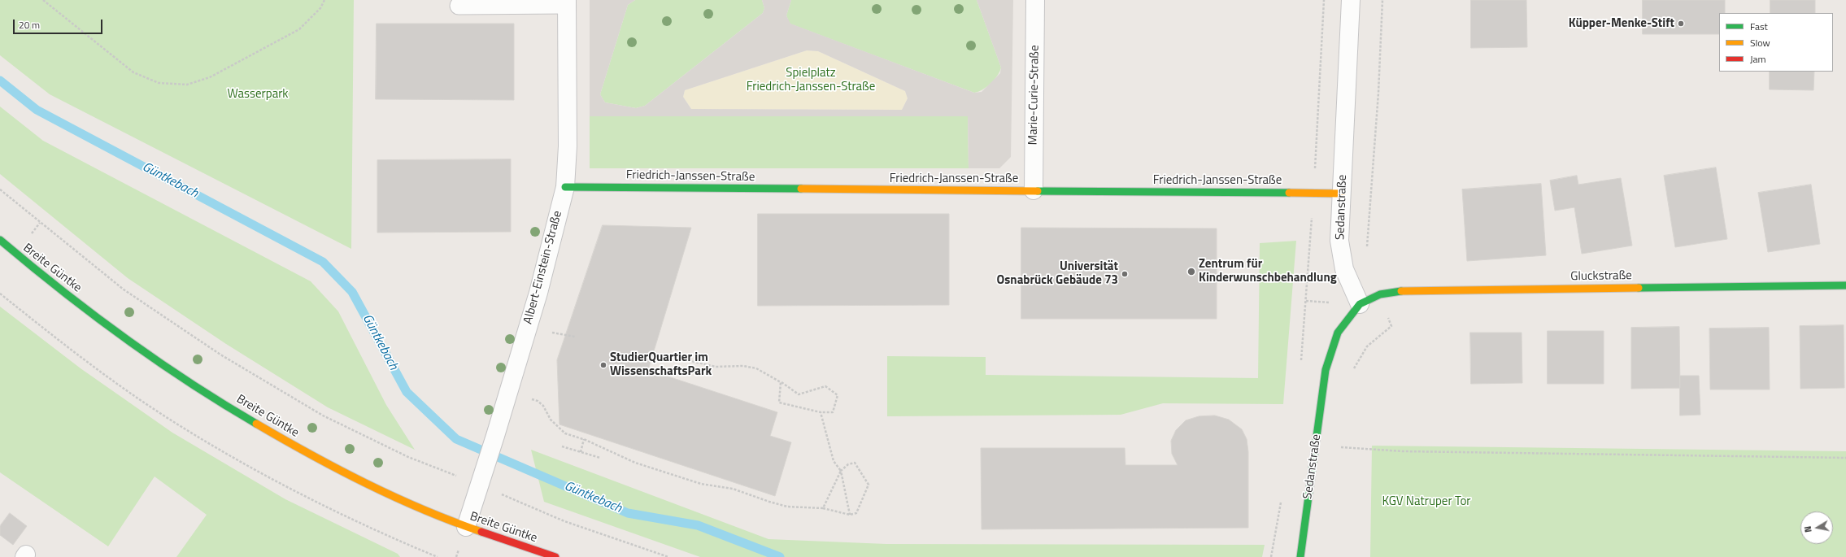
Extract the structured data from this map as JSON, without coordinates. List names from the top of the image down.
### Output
{
  "streets": {
    "street": [
      "Marie-Curie-Straße",
      "Friedrich-Janssen-Straße",
      "Sedanstraße",
      "Albert-Einstein-Straße",
      "Breite Güntke",
      "Gluckstraße"
    ]
  },
  "crossings": [
    ["Marie-Curie-Straße", "Friedrich-Janssen-Straße"],
    ["Friedrich-Janssen-Straße", "Sedanstraße"],
    ["Friedrich-Janssen-Straße", "Albert-Einstein-Straße"],
    ["Sedanstraße", "Gluckstraße"],
    ["Albert-Einstein-Straße", "Breite Güntke"]
  ],
  "water": ["Güntkebach"],
  "parks": ["Spielplatz Friedrich-Janssen-Straße", "Wasserpark", "KGV Natruper Tor"],
  "places": [
    "Küpper-Menke-Stift",
    "Zentrum für Kinderwunschbehandlung",
    "Universität Osnabrück Gebäude 73",
    "StudierQuartier im WissenschaftsPark"
  ],
  "legend": ["Fast", "Slow", "Jam"],
  "scale_bar": "20 m",
  "north": "left"
}
